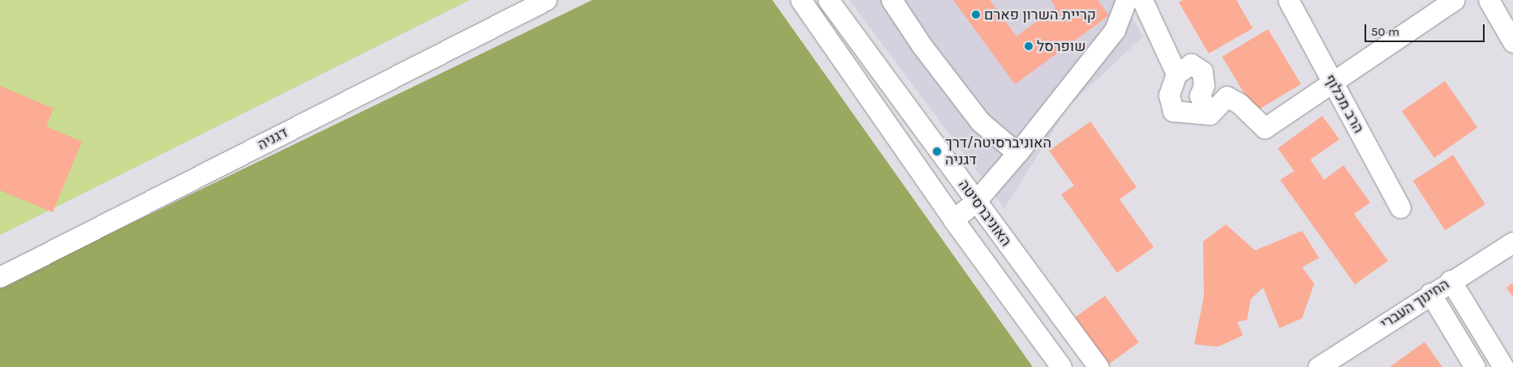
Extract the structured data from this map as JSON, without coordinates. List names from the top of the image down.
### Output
{
  "streets": {
    "street": [
      "הרב מכלוף",
      "דגניה",
      "האוניברסיטה",
      "החינוך העברי"
    ]
  },
  "places": ["קריית השרון פארם", "שופרסל", "האוניברסיטה/דרך דגניה"],
  "scale_bar": "50 m"
}
